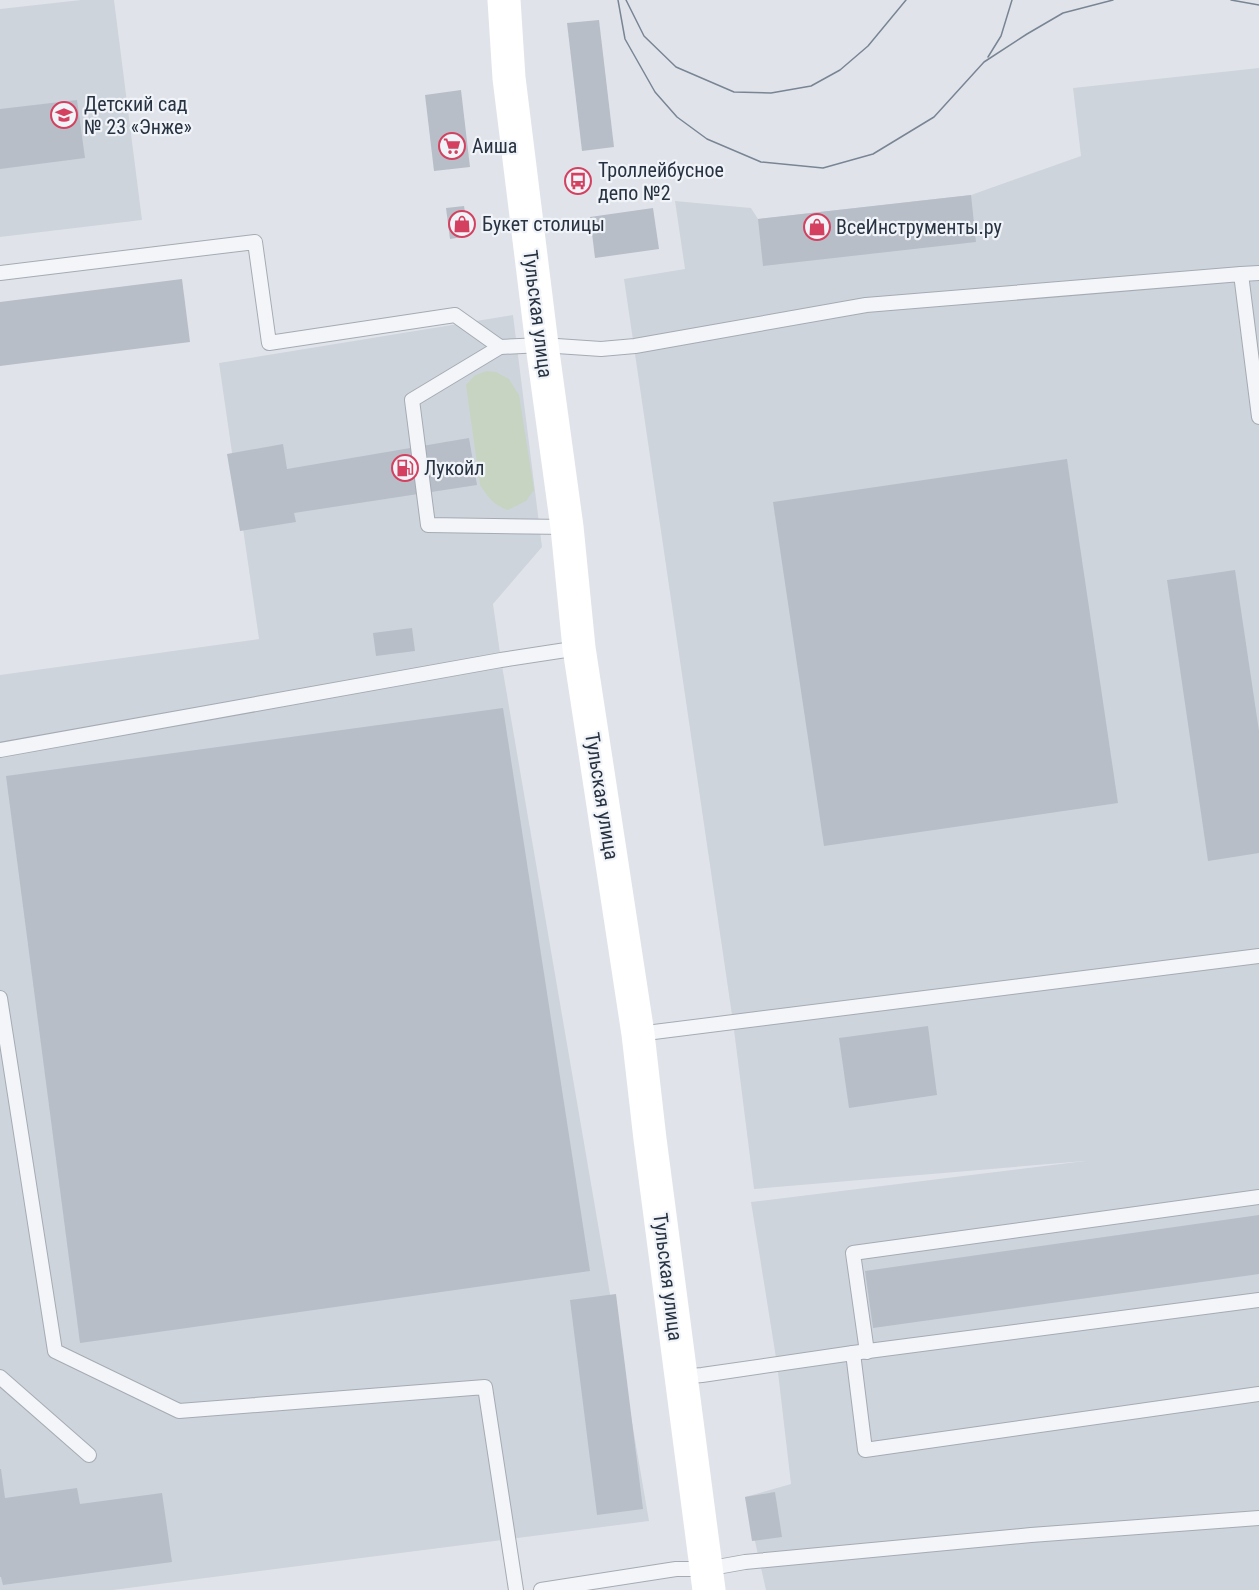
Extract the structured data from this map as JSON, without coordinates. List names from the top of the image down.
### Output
{
  "streets": {
    "main road": ["Тульская улица"]
  },
  "places": {
    "school or university": ["Детский сад № 23 «Энже»"],
    "supermarket": ["Аиша"],
    "bus stop": ["Троллейбусное депо №2"],
    "shop": ["Букет столицы", "ВсеИнструменты.ру"],
    "fuel station": ["Лукойл"]
  }
}
